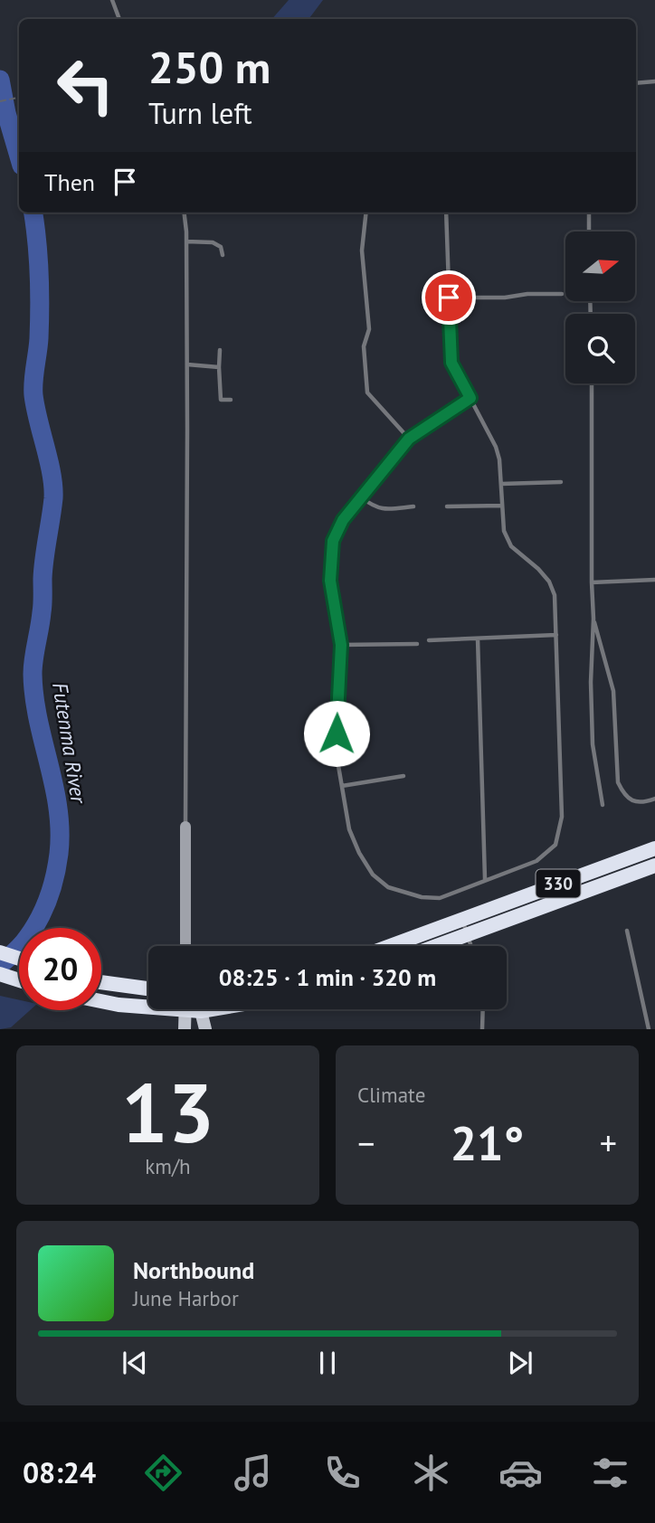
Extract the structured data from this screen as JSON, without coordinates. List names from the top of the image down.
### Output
{
  "streets": {
    "highway": ["330"]
  },
  "water": ["Futenma River"],
  "north": "right",
  "page": {
    "turn": ["250 m", "Turn left"],
    "then": "Then",
    "limit": "20",
    "trip": "08:25 · 1 min · 320 m",
    "tile": [
      ["13", "km/h"],
      "Climate"
    ],
    "heat": ["−", "21°", "+"],
    "song": ["Northbound", "June Harbor"],
    "tabs": "08:24"
  }
}
